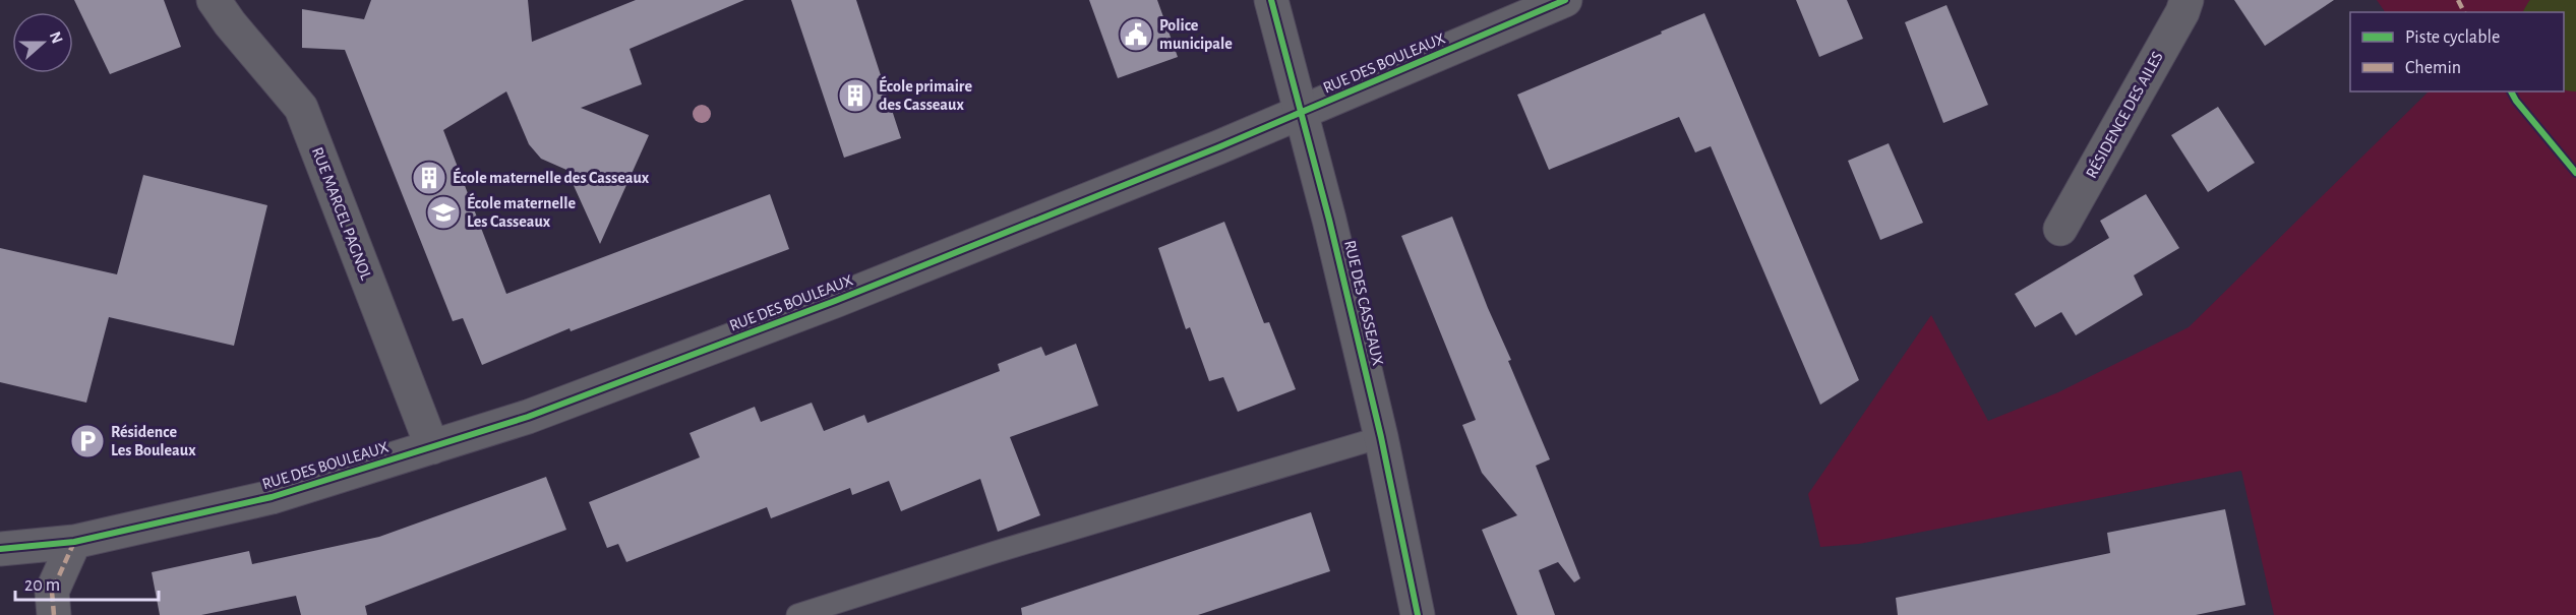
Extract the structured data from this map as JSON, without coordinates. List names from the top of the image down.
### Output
{
  "streets": {
    "street": [
      "RUE DES BOULEAUX",
      "RÉSIDENCE DES AILES",
      "RUE MARCEL PAGNOL",
      "RUE DES CASSEAUX"
    ]
  },
  "crossings": [
    ["RUE DES BOULEAUX", "RUE MARCEL PAGNOL"],
    ["RUE DES BOULEAUX", "RUE DES CASSEAUX"]
  ],
  "places": {
    "public building": ["Police municipale"],
    "building": ["École primaire des Casseaux", "École maternelle des Casseaux"],
    "school or university": ["École maternelle Les Casseaux"],
    "parking": ["Résidence Les Bouleaux"]
  },
  "legend": ["Piste cyclable", "Chemin"],
  "scale_bar": "20 m",
  "north": "right"
}
